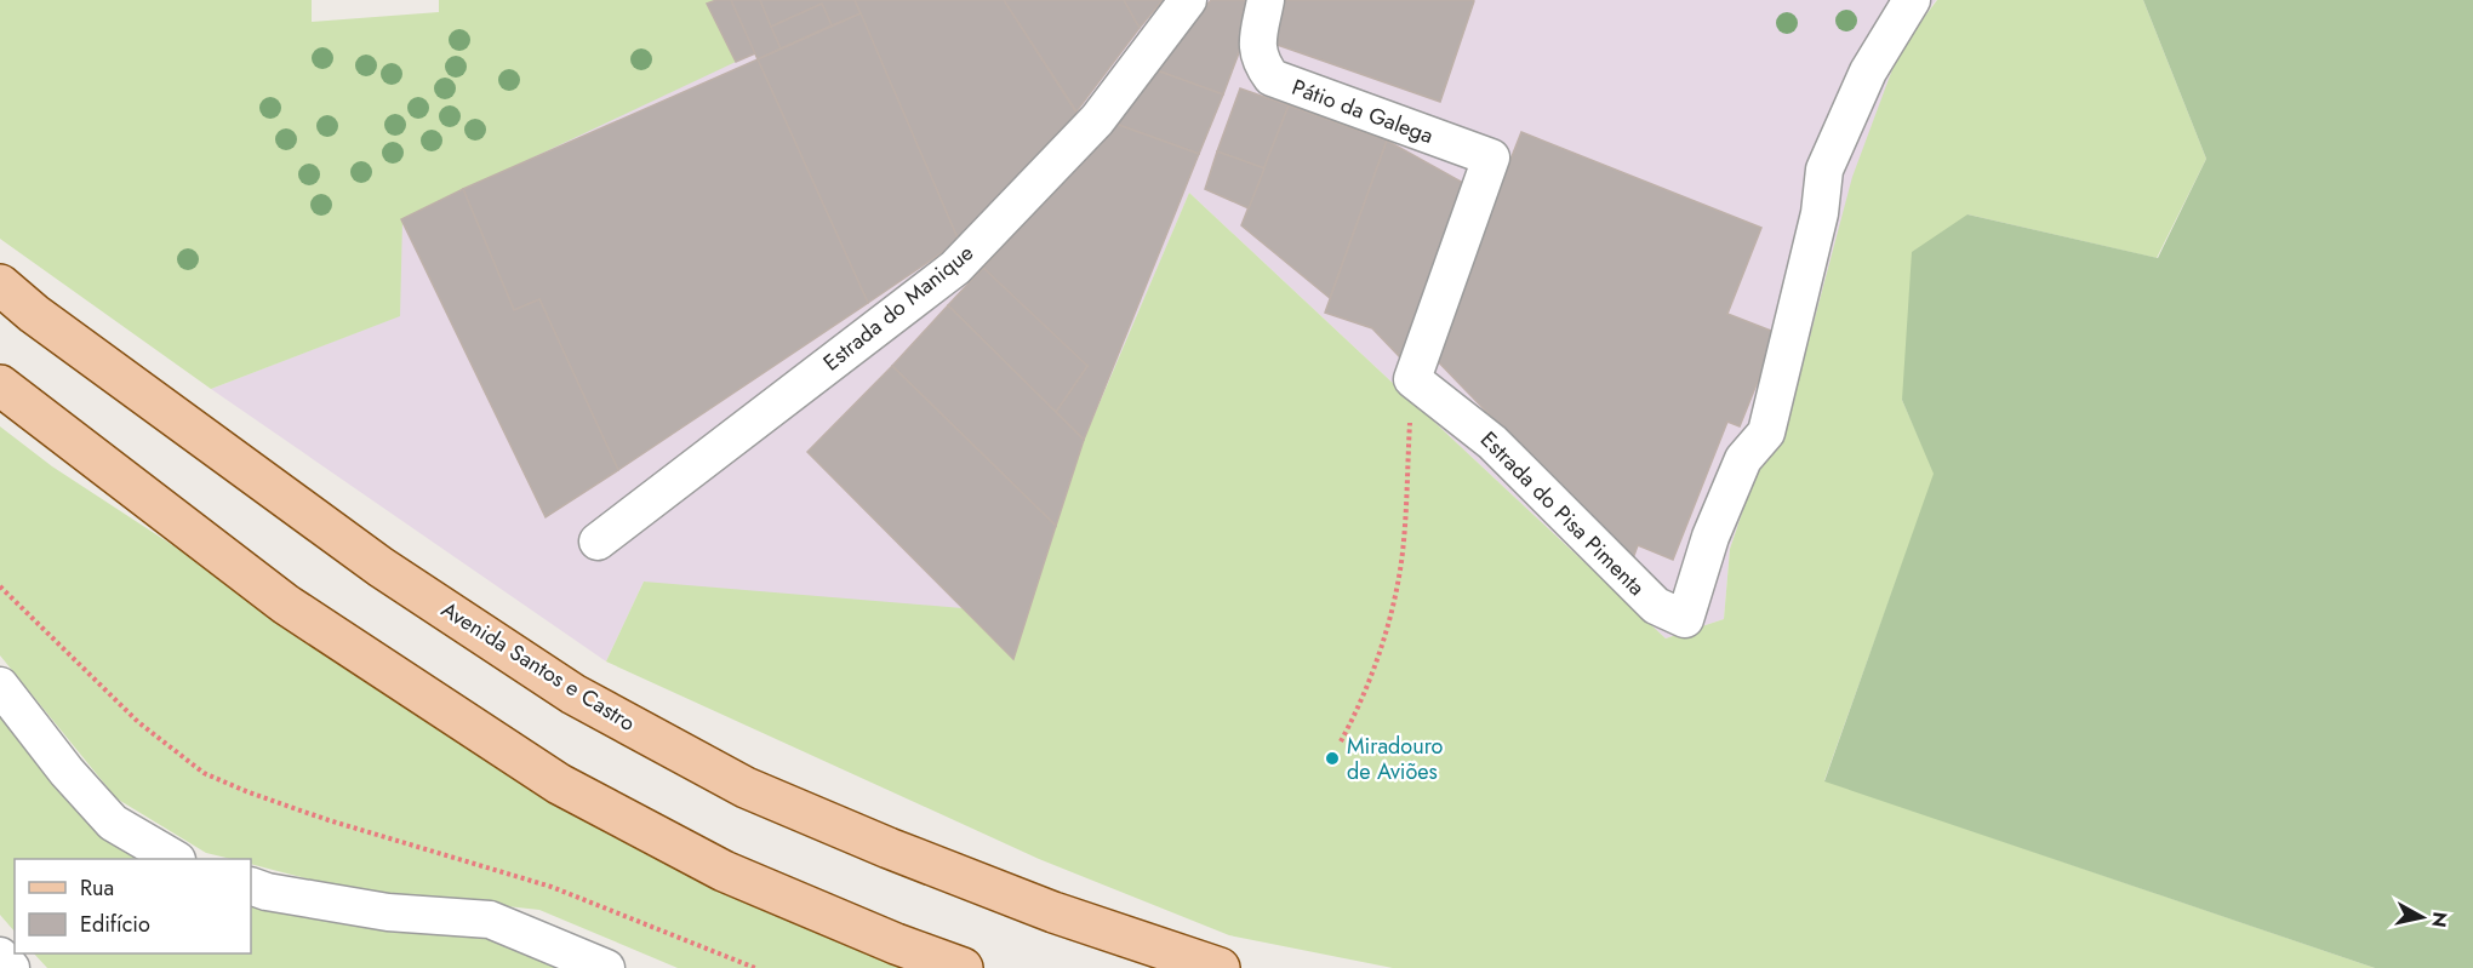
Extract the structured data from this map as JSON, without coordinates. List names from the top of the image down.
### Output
{
  "streets": {
    "main road": ["Avenida Santos e Castro"],
    "street": ["Pátio da Galega", "Estrada do Manique", "Estrada do Pisa Pimenta"]
  },
  "crossings": [
    ["Pátio da Galega", "Estrada do Pisa Pimenta"]
  ],
  "places": ["Miradouro de Aviões"],
  "legend": ["Rua", "Edifício"],
  "north": "right"
}
